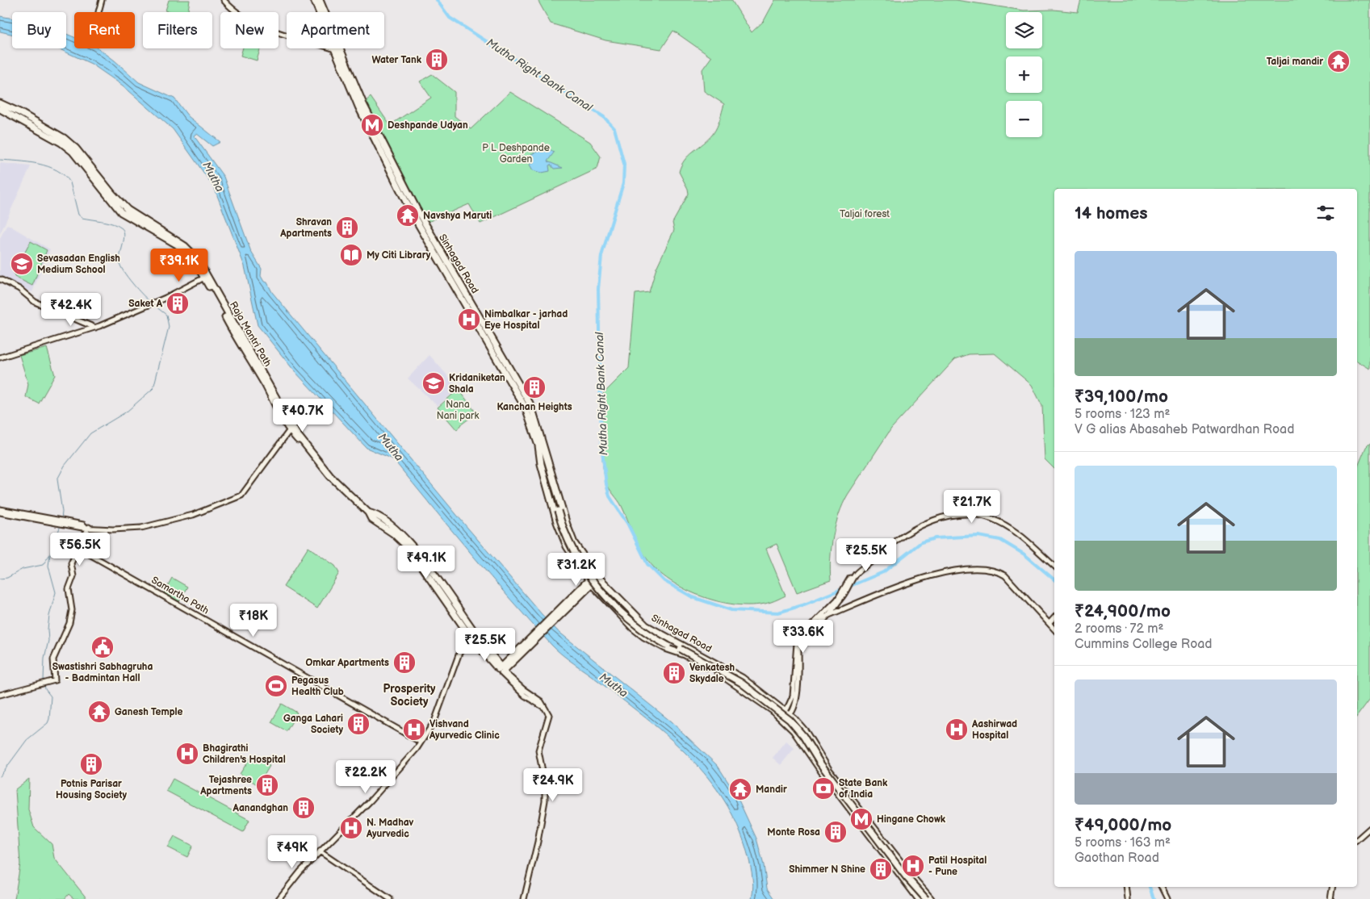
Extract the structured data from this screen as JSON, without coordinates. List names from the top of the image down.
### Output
{
  "streets": {
    "main road": ["Sinhagad Road", "Raja Mantri Path"],
    "street": ["Samartha Path"]
  },
  "districts": ["Prosperity Society"],
  "water": ["Mutha Right Bank Canal", "Mutha"],
  "parks": ["P L Deshpande Garden", "Taljai forest", "Nana Nani park"],
  "places": {
    "building": [
      "Water Tank",
      "Shravan Apartments",
      "Saket A",
      "Kanchan Heights",
      "Omkar Apartments",
      "Venkatesh Skydale",
      "Ganga Lahari Society",
      "Potnis Parisar Housing Society",
      "Tejashree Apartments",
      "Aanandghan",
      "Monte Rosa",
      "Shimmer N Shine"
    ],
    "temple": [
      "Taljai mandir",
      "Navshya Maruti",
      "Ganesh Temple",
      "Mandir"
    ],
    "metro station": ["Deshpande Udyan", "Hingane Chowk"],
    "library": ["My Citi Library"],
    "school or university": ["Sevasadan English Medium School", "Kridaniketan Shala"],
    "hospital": [
      "Nimbalkar - jarhad Eye Hospital",
      "Vishvand Ayurvedic Clinic",
      "Aashirwad Hospital",
      "Bhagirathi Children's Hospital",
      "N. Madhav Ayurvedic",
      "Patil Hospital - Pune"
    ],
    "public building": ["Swastishri Sabhagruha - Badmintan Hall"],
    "sports": ["Pegasus Health Club"],
    "bank": ["State Bank of India"]
  },
  "page": {
    "map_buttons": ["+", "−"],
    "chip": [
      "Buy",
      "Rent",
      "Filters",
      "New",
      "Apartment"
    ],
    "heading": "14 homes",
    "list": [
      {
        "name": "₹39,100/mo",
        "note": "5 rooms · 123 m² · V G alias Abasaheb Patwardhan Road"
      },
      {
        "name": "₹24,900/mo",
        "note": "2 rooms · 72 m² · Cummins College Road"
      },
      {
        "name": "₹49,000/mo",
        "note": "5 rooms · 163 m² · Gaothan Road"
      }
    ],
    "price": [
      "₹39.1K",
      "₹42.4K",
      "₹40.7K",
      "₹21.7K",
      "₹56.5K",
      "₹25.5K",
      "₹49.1K",
      "₹31.2K",
      "₹18K",
      "₹33.6K",
      "₹25.5K",
      "₹22.2K",
      "₹24.9K",
      "₹49K"
    ]
  }
}
